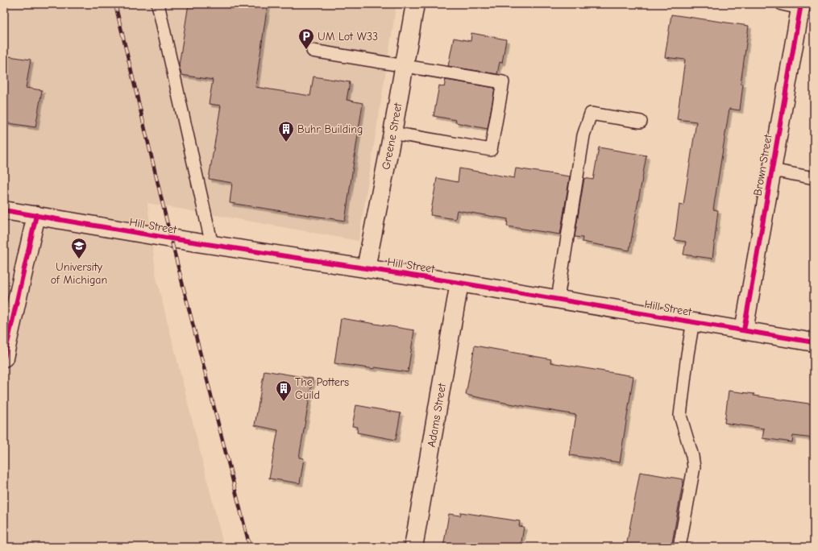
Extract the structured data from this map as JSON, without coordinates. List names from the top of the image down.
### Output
{
  "streets": {
    "street": [
      "Greene Street",
      "Brown Street",
      "Hill Street",
      "Adams Street"
    ]
  },
  "crossings": [
    ["Greene Street", "Hill Street"],
    ["Brown Street", "Hill Street"],
    ["Hill Street", "Adams Street"]
  ],
  "places": {
    "parking": ["UM Lot W33"],
    "building": ["Buhr Building", "The Potters Guild"],
    "school or university": ["University of Michigan"]
  }
}
